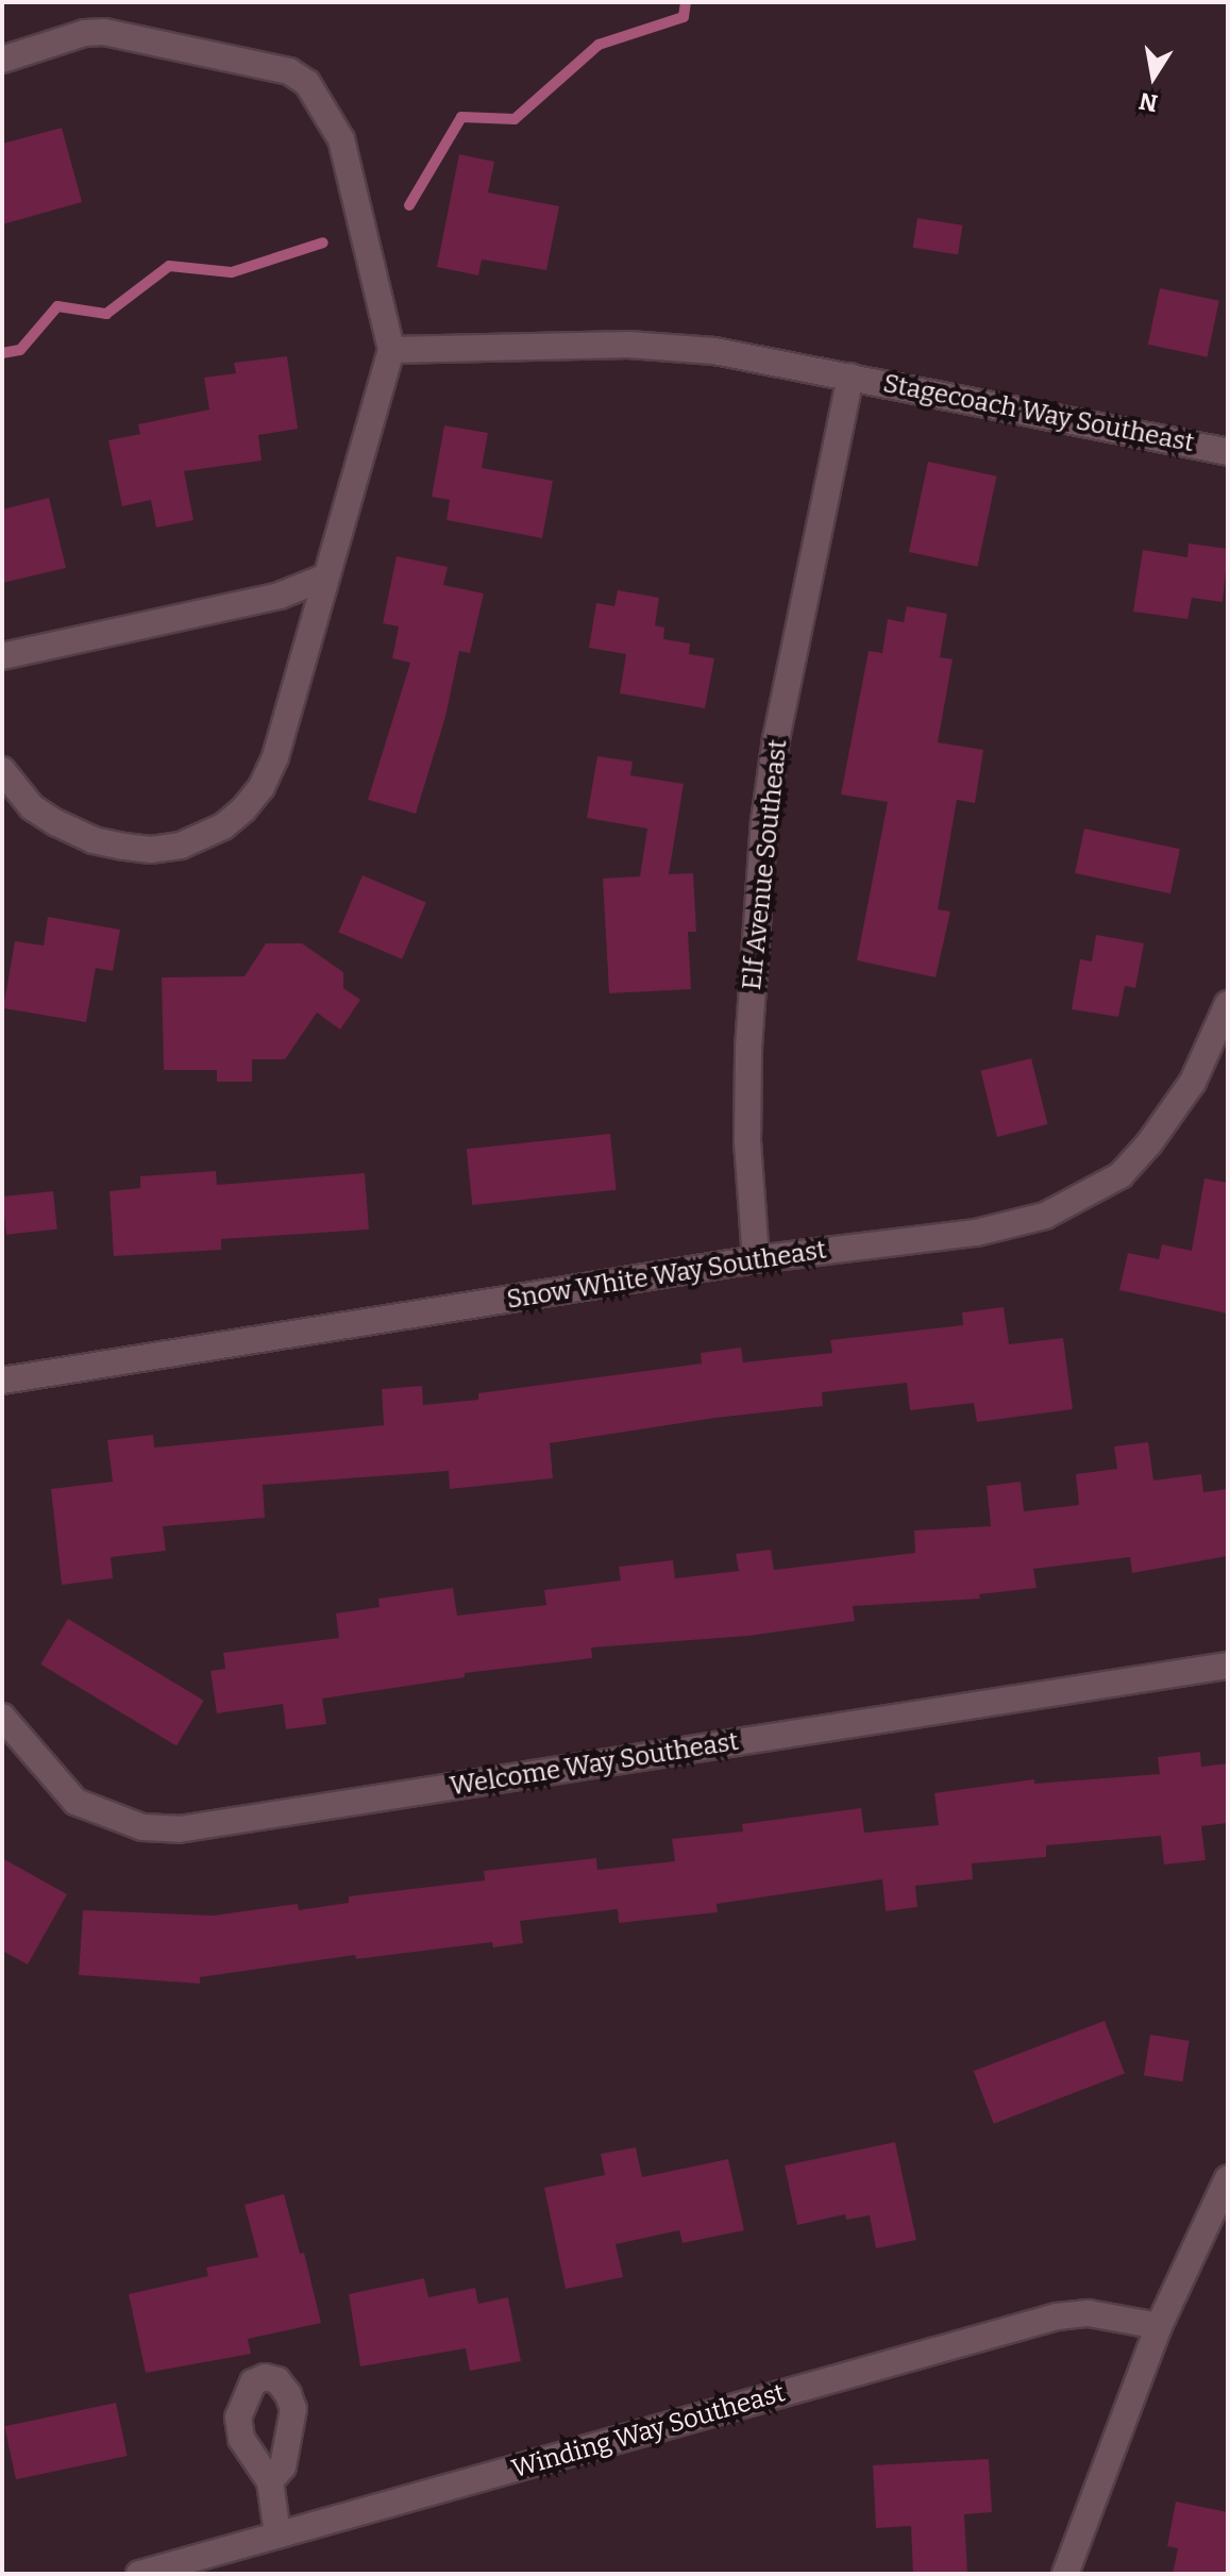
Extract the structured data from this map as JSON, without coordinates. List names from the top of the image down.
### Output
{
  "streets": {
    "street": [
      "Stagecoach Way Southeast",
      "Elf Avenue Southeast",
      "Snow White Way Southeast",
      "Welcome Way Southeast",
      "Winding Way Southeast"
    ]
  },
  "crossings": [
    ["Stagecoach Way Southeast", "Elf Avenue Southeast"],
    ["Elf Avenue Southeast", "Snow White Way Southeast"]
  ],
  "north": "bottom"
}
